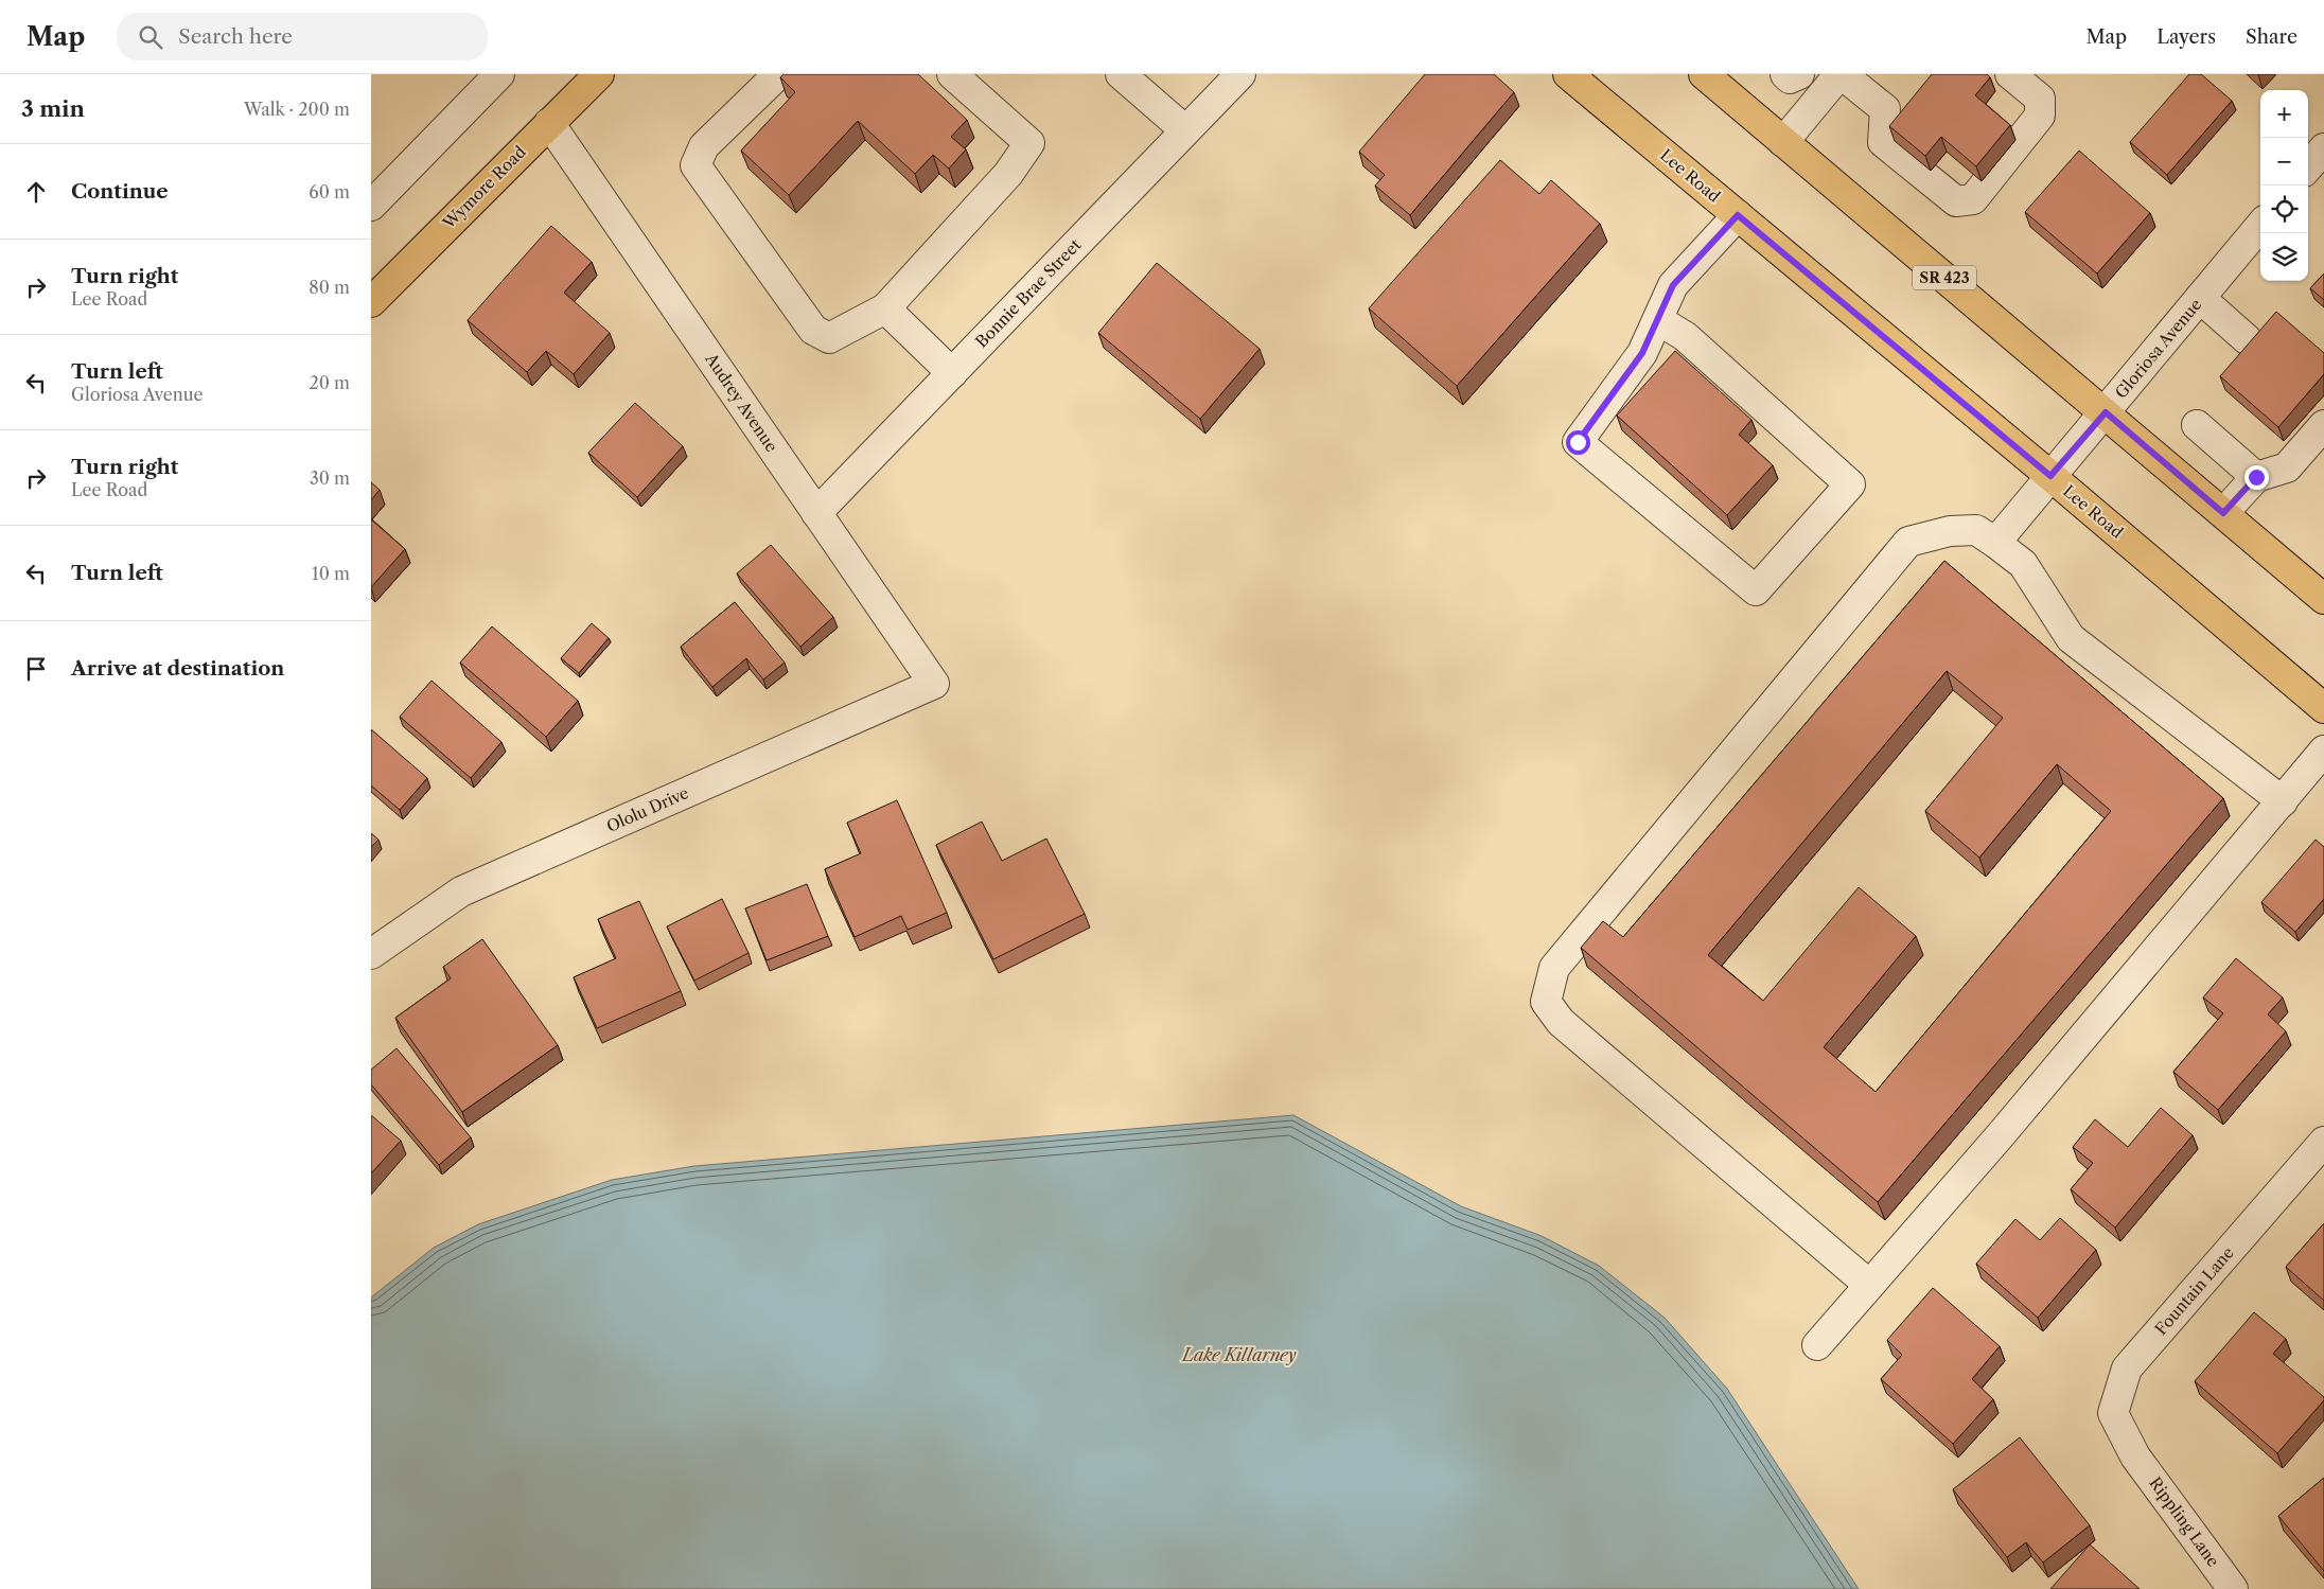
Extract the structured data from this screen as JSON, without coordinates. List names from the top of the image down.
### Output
{
  "streets": {
    "main road": ["Lee Road", "Wymore Road", "SR 423"],
    "street": [
      "Bonnie Brae Street",
      "Gloriosa Avenue",
      "Audrey Avenue",
      "Ololu Drive",
      "Fountain Lane",
      "Rippling Lane"
    ]
  },
  "crossings": [
    ["Lee Road", "Gloriosa Avenue"],
    ["Wymore Road", "Audrey Avenue"],
    ["SR 423", "Gloriosa Avenue"],
    ["Bonnie Brae Street", "Audrey Avenue"],
    ["Audrey Avenue", "Ololu Drive"],
    ["Fountain Lane", "Rippling Lane"]
  ],
  "water": ["Lake Killarney"],
  "page": {
    "header": "Map",
    "search": "Search here",
    "nav": ["Map", "Layers", "Share"],
    "heading": ["3 min", "Walk · 200 m"],
    "map_buttons": ["+", "−"],
    "list": [
      ["Continue", "60 m"],
      ["Turn right", "Lee Road", "80 m"],
      ["Turn left", "Gloriosa Avenue", "20 m"],
      ["Turn right", "Lee Road", "30 m"],
      ["Turn left", "10 m"],
      "Arrive at destination"
    ]
  }
}
